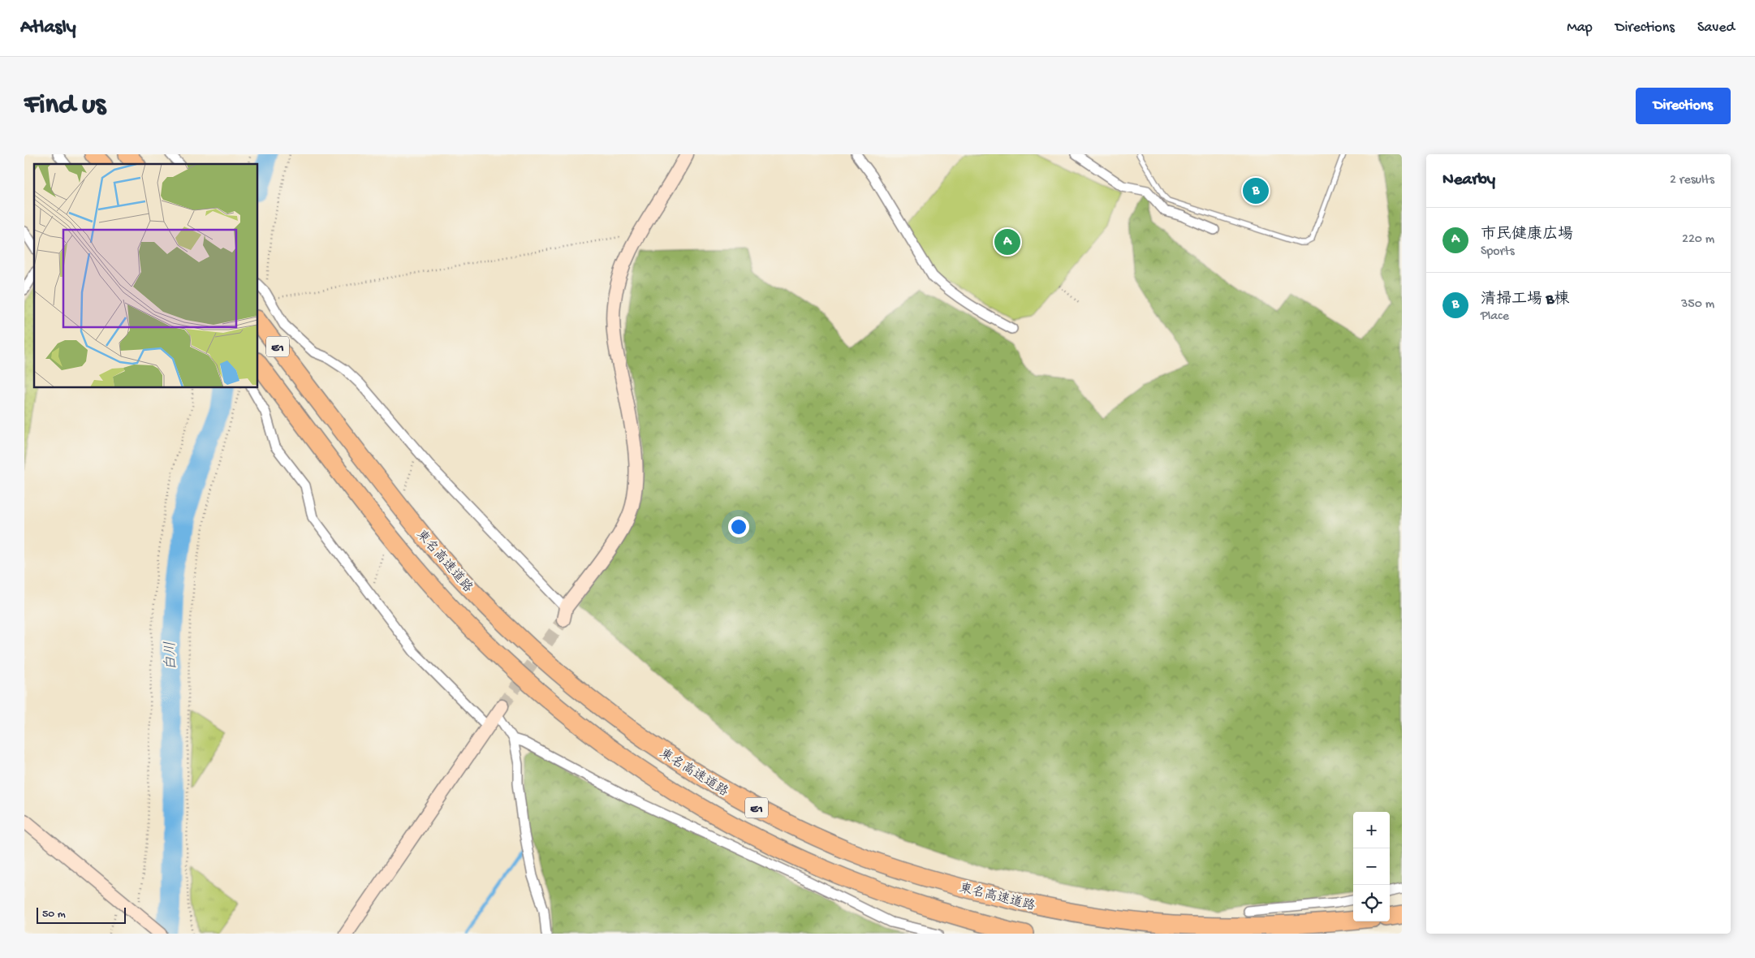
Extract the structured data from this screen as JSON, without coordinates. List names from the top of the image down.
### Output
{
  "streets": {
    "highway": ["E1", "東名高速道路"]
  },
  "water": ["白川"],
  "scale_bar": "50 m",
  "page": {
    "header": "Atlasly",
    "nav": ["Map", "Directions", "Saved"],
    "buttons": "Directions",
    "title": "Find us",
    "heading": ["Nearby", "2 results"],
    "pins": ["B", "A"],
    "list": [
      {
        "mark": "A",
        "name": "市民健康広場",
        "note": "Sports",
        "value": "220 m"
      },
      {
        "mark": "B",
        "name": "清掃工場 B棟",
        "note": "Place",
        "value": "350 m"
      }
    ],
    "map_buttons": ["+", "−"],
    "scale": "50 m"
  }
}
